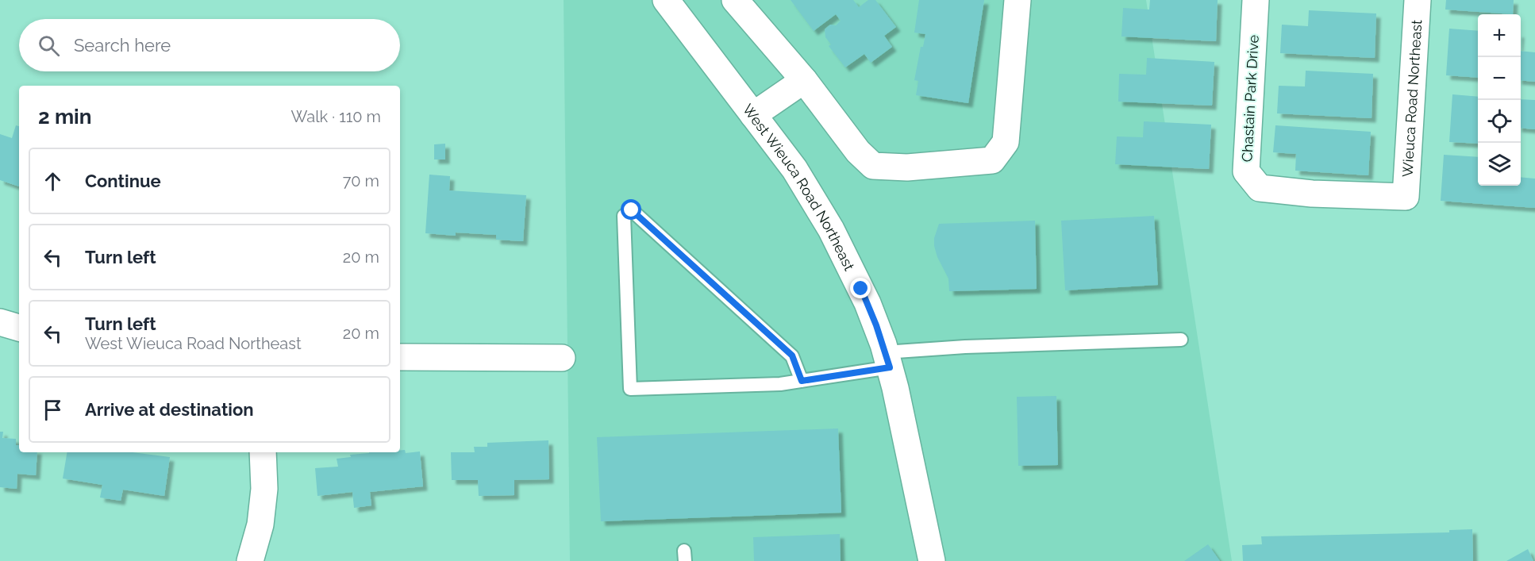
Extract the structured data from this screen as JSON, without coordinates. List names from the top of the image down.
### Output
{
  "streets": {
    "street": ["Chastain Park Drive", "Wieuca Road Northeast", "West Wieuca Road Northeast"]
  },
  "crossings": [
    ["Chastain Park Drive", "Wieuca Road Northeast"]
  ],
  "page": {
    "map_buttons": ["+", "−"],
    "search": "Search here",
    "heading": ["2 min", "Walk · 110 m"],
    "list": [
      ["Continue", "70 m"],
      ["Turn left", "20 m"],
      ["Turn left", "West Wieuca Road Northeast", "20 m"],
      "Arrive at destination"
    ]
  }
}
